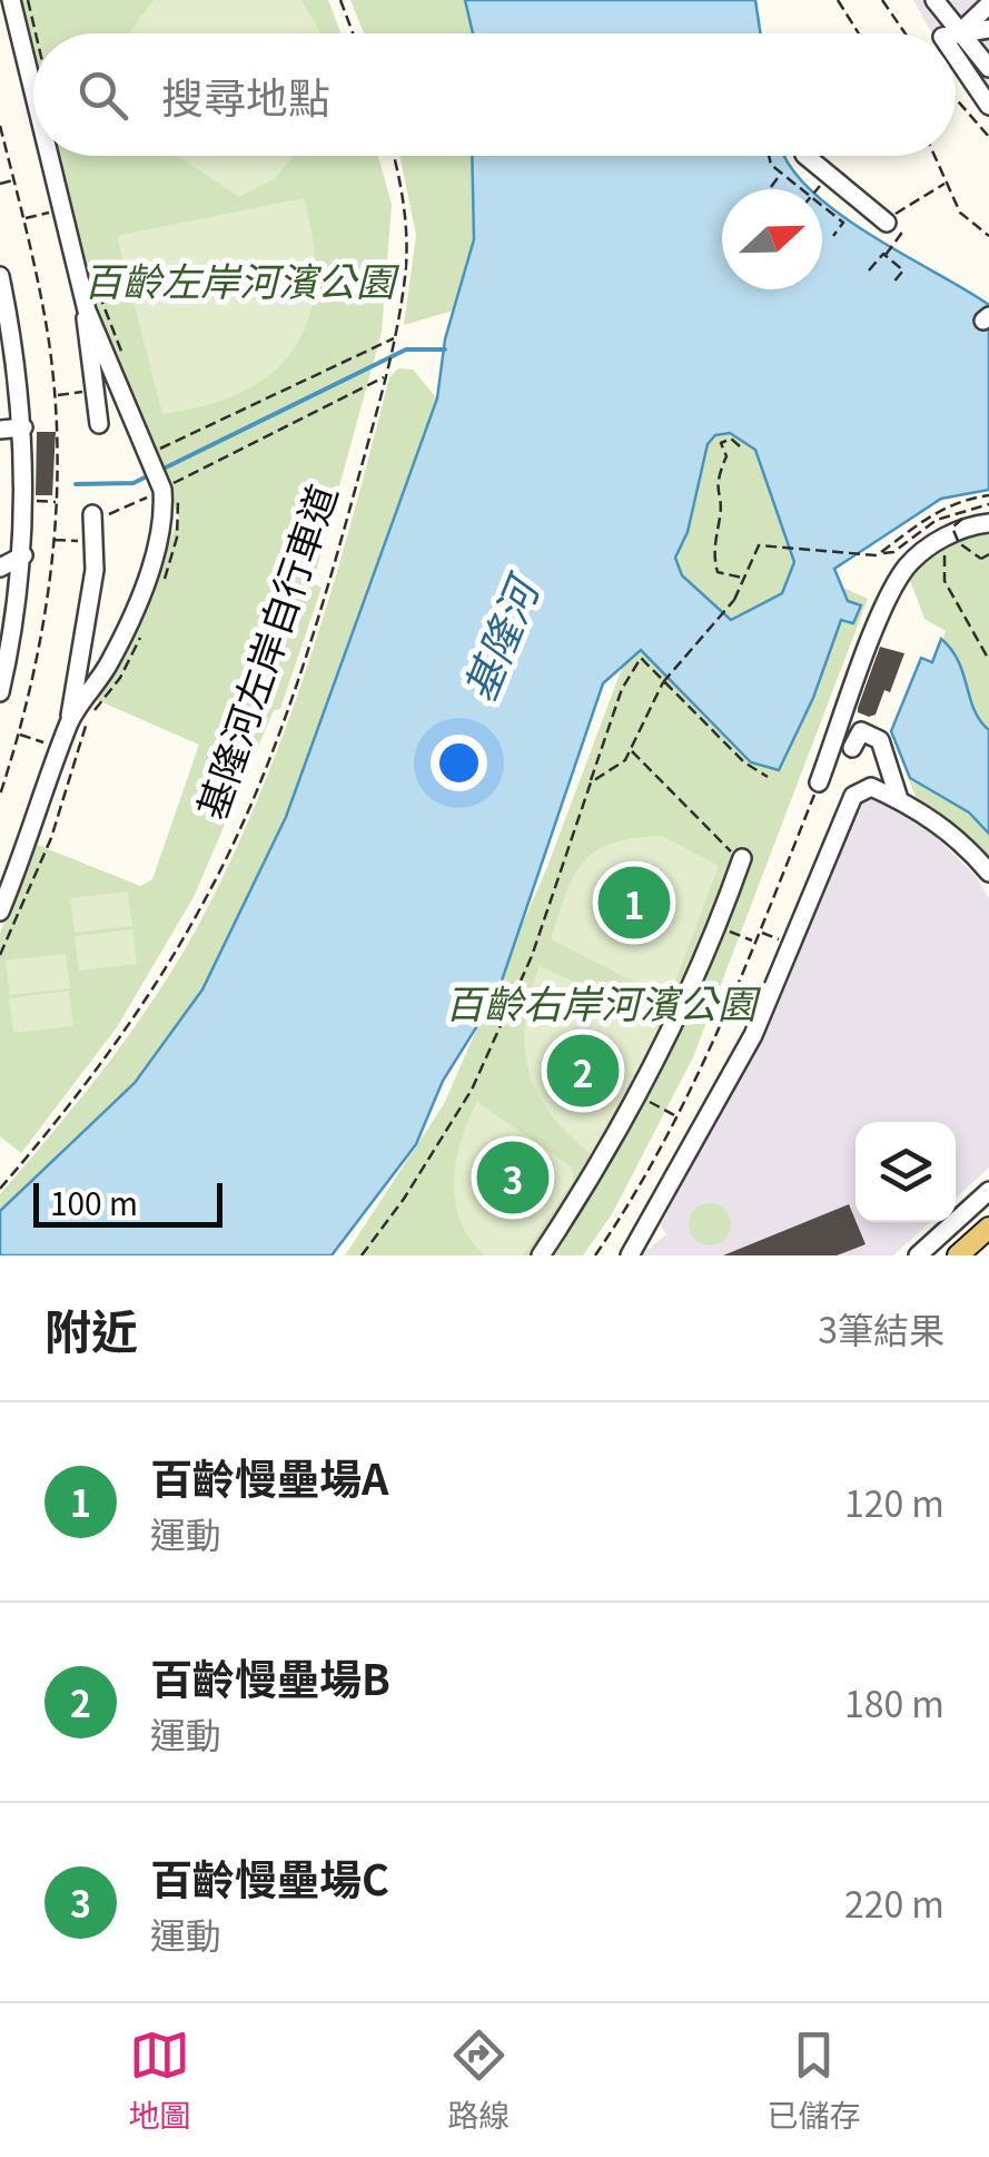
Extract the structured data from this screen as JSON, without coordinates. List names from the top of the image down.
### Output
{
  "streets": {
    "path": ["基隆河左岸自行車道"]
  },
  "water": ["基隆河"],
  "parks": ["百齡左岸河濱公園", "百齡右岸河濱公園"],
  "scale_bar": "100 m",
  "north": "right",
  "page": {
    "search": "搜尋地點",
    "pins": ["1", "2", "3"],
    "scale": "100 m",
    "heading": ["附近", "3筆結果"],
    "list": [
      {
        "mark": "1",
        "name": "百齡慢壘場A",
        "note": "運動",
        "value": "120 m"
      },
      {
        "mark": "2",
        "name": "百齡慢壘場B",
        "note": "運動",
        "value": "180 m"
      },
      {
        "mark": "3",
        "name": "百齡慢壘場C",
        "note": "運動",
        "value": "220 m"
      }
    ],
    "nav": ["地圖", "路線", "已儲存"]
  }
}
